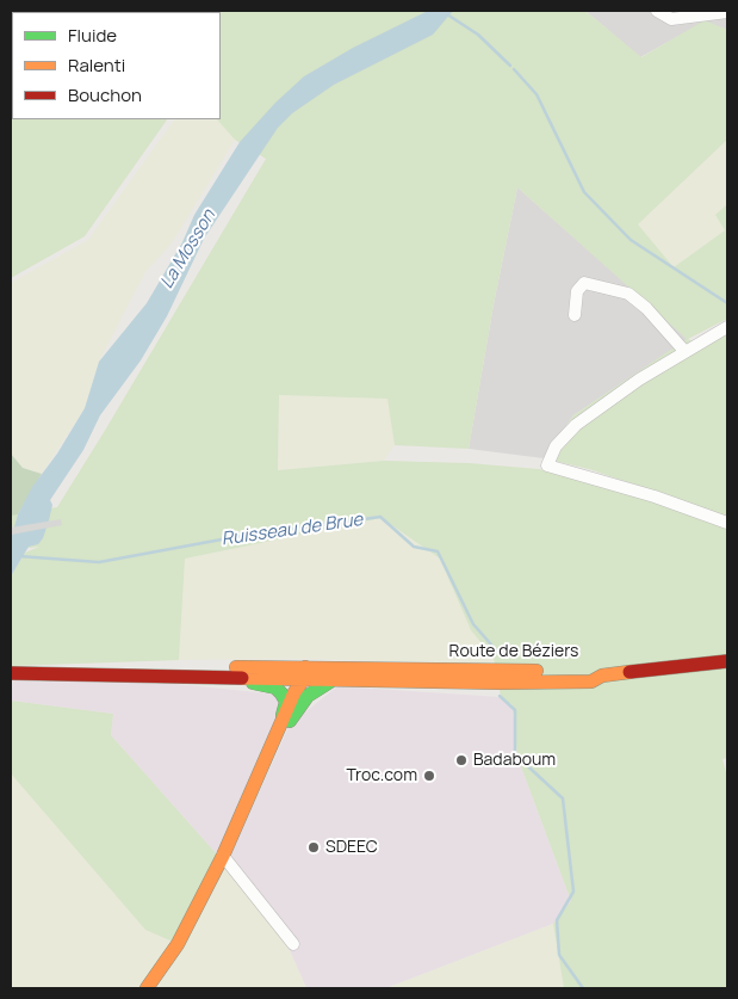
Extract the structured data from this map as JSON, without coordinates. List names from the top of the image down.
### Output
{
  "streets": {
    "main road": ["Route de Béziers"]
  },
  "water": ["La Mosson", "Ruisseau de Brue"],
  "places": ["Badaboum", "Troc.com", "SDEEC"],
  "legend": ["Fluide", "Ralenti", "Bouchon"]
}
